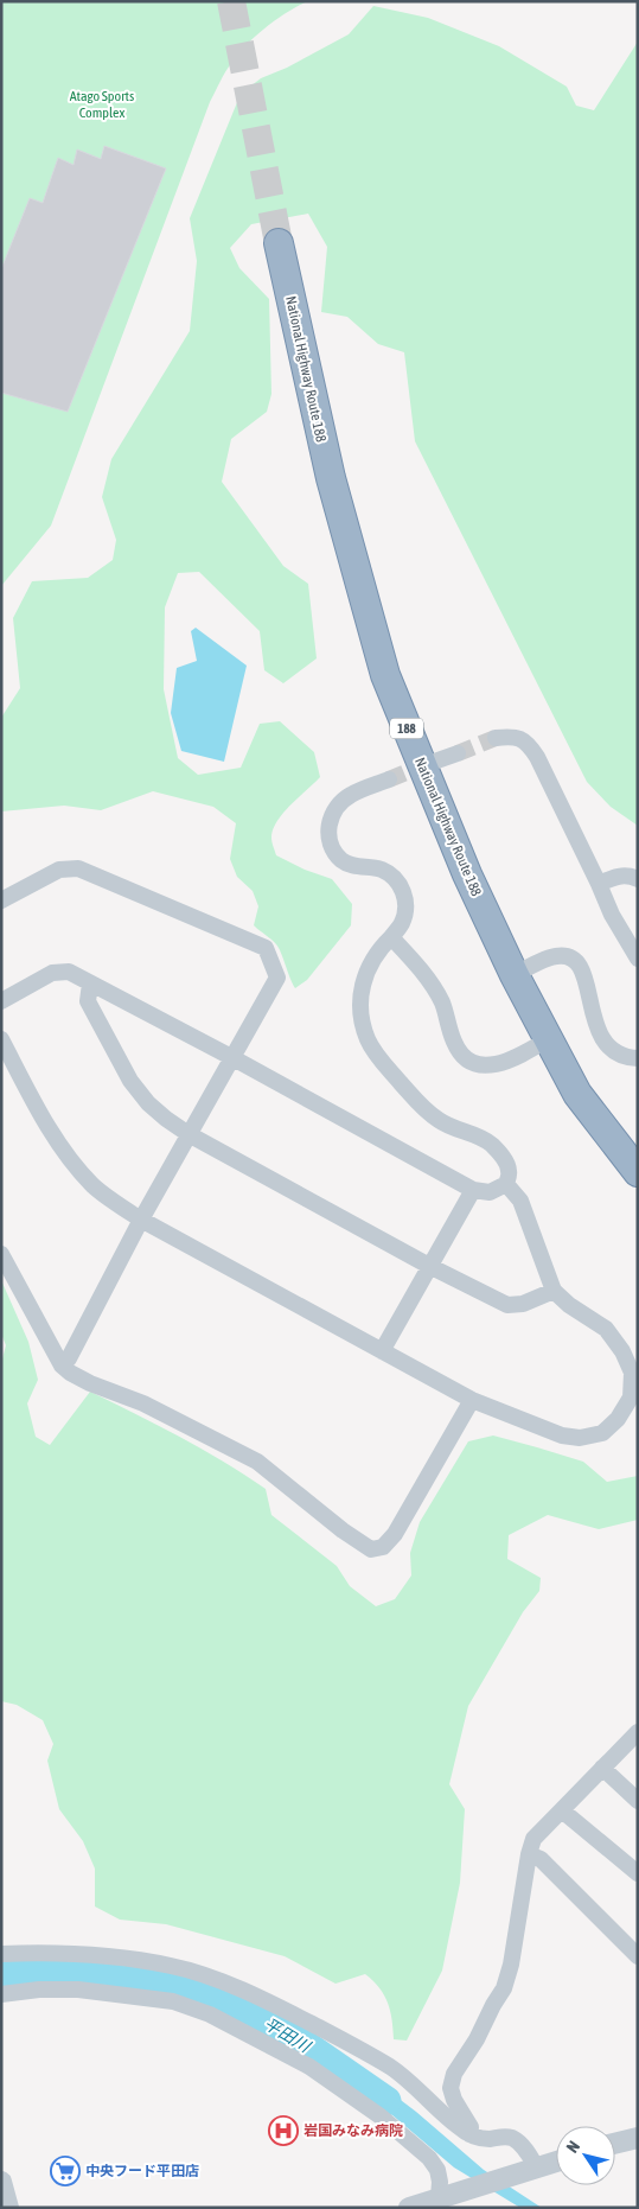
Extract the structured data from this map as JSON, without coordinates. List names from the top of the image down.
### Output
{
  "streets": {
    "highway": ["National Highway Route 188", "188"]
  },
  "water": ["平田川"],
  "parks": ["Atago Sports Complex"],
  "places": {
    "hospital": ["岩国みなみ病院"],
    "supermarket": ["中央フード平田店"]
  },
  "north": "top left"
}
